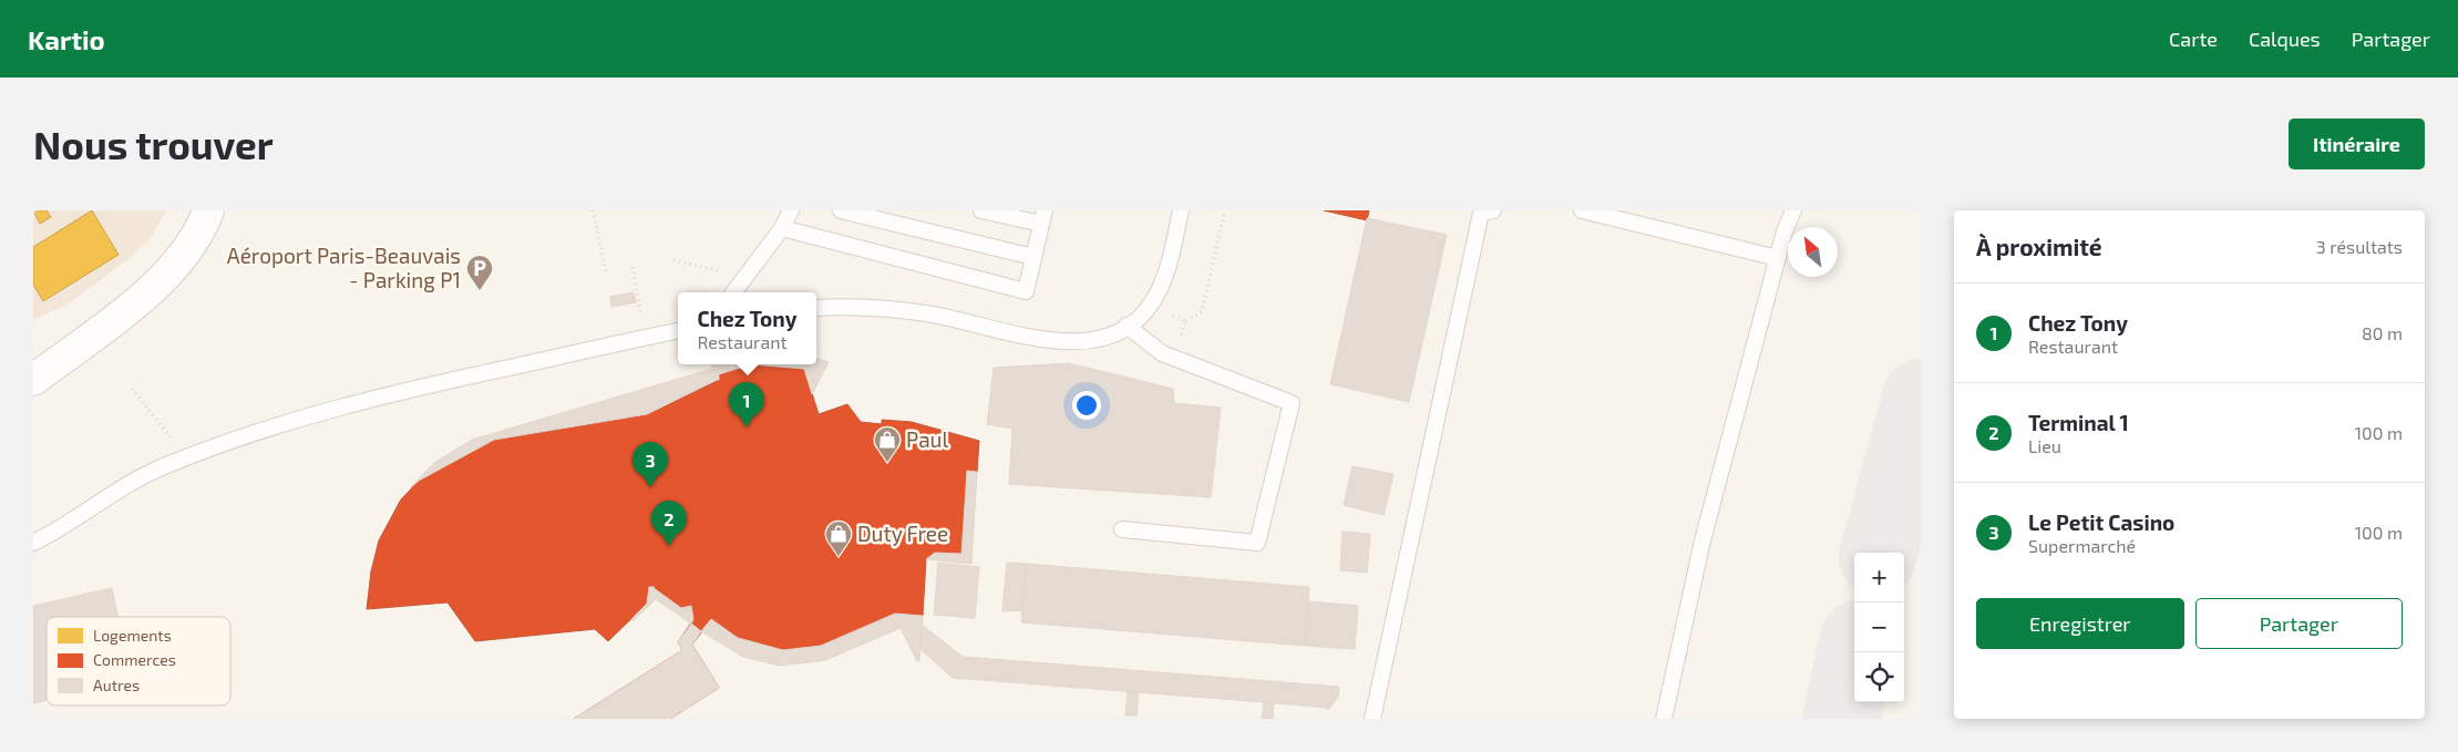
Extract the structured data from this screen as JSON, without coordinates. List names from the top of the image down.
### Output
{
  "places": {
    "parking": ["Aéroport Paris-Beauvais - Parking P1"],
    "shop": ["Paul", "Duty Free"]
  },
  "legend": ["Logements", "Commerces", "Autres"],
  "north": "top left",
  "page": {
    "header": "Kartio",
    "nav": ["Carte", "Calques", "Partager"],
    "buttons": [
      "Itinéraire",
      ["Enregistrer", "Partager"]
    ],
    "title": "Nous trouver",
    "heading": ["À proximité", "3 résultats"],
    "list": [
      {
        "mark": "1",
        "name": "Chez Tony",
        "note": "Restaurant",
        "value": "80 m"
      },
      {
        "mark": "2",
        "name": "Terminal 1",
        "note": "Lieu",
        "value": "100 m"
      },
      {
        "mark": "3",
        "name": "Le Petit Casino",
        "note": "Supermarché",
        "value": "100 m"
      }
    ],
    "popup": ["Chez Tony", "Restaurant"],
    "pins": ["1", "3", "2"],
    "map_buttons": ["+", "−"]
  }
}
